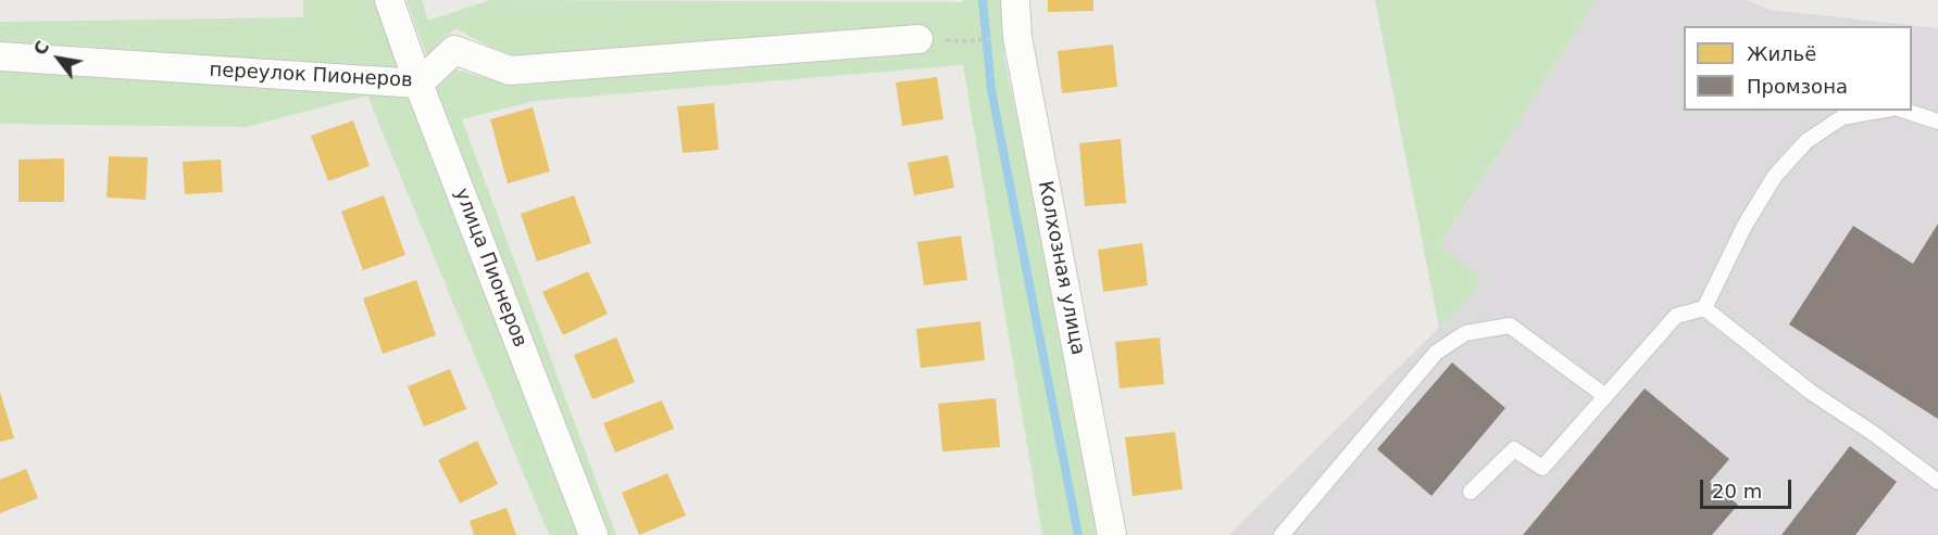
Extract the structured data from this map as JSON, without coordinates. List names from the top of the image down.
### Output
{
  "streets": {
    "street": ["переулок Пионеров", "улица Пионеров", "Колхозная улица"]
  },
  "crossings": [
    ["переулок Пионеров", "улица Пионеров"]
  ],
  "legend": ["Жильё", "Промзона"],
  "scale_bar": "20 m",
  "north": "top left"
}
